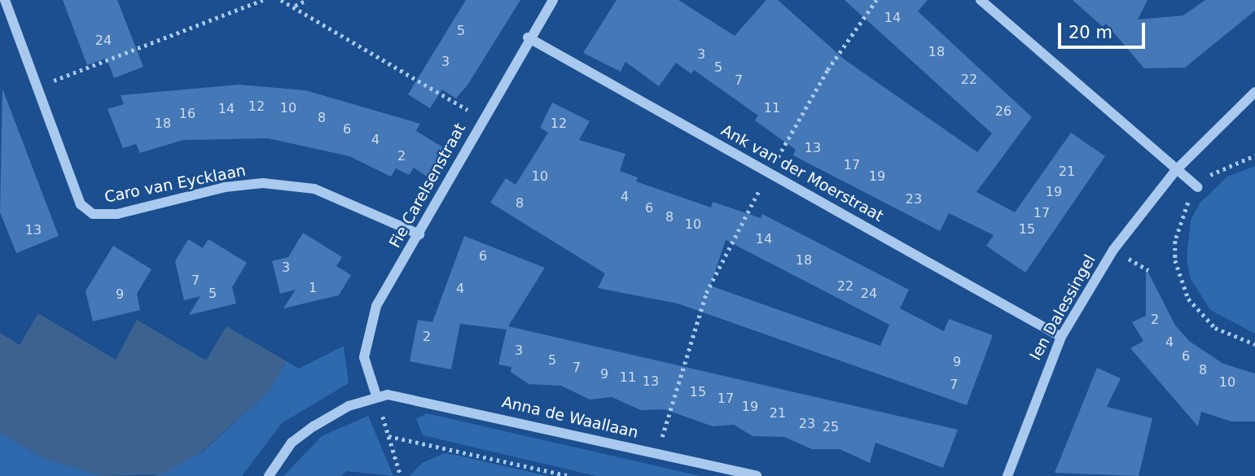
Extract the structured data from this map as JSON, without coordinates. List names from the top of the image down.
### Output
{
  "streets": {
    "street": [
      "Ank van der Moerstraat",
      "Caro van Eycklaan",
      "Fie Carelsenstraat",
      "Ien Dalessingel",
      "Anna de Waallaan"
    ]
  },
  "crossings": [
    ["Ank van der Moerstraat", "Fie Carelsenstraat"],
    ["Ank van der Moerstraat", "Ien Dalessingel"],
    ["Caro van Eycklaan", "Fie Carelsenstraat"],
    ["Fie Carelsenstraat", "Anna de Waallaan"]
  ],
  "house_numbers": [
    "14",
    "5",
    "24",
    "18",
    "3",
    "3",
    "5",
    "22",
    "7",
    "12",
    "10",
    "11",
    "14",
    "26",
    "16",
    "8",
    "18",
    "12",
    "6",
    "4",
    "13",
    "2",
    "17",
    "21",
    "10",
    "19",
    "19",
    "4",
    "23",
    "8",
    "6",
    "17",
    "8",
    "10",
    "15",
    "13",
    "14",
    "6",
    "18",
    "3",
    "7",
    "22",
    "1",
    "4",
    "5",
    "24",
    "9",
    "2",
    "2",
    "4",
    "3",
    "6",
    "5",
    "9",
    "7",
    "8",
    "9",
    "11",
    "13",
    "10",
    "7",
    "15",
    "17",
    "19",
    "21",
    "23",
    "25"
  ],
  "scale_bar": "20 m"
}
